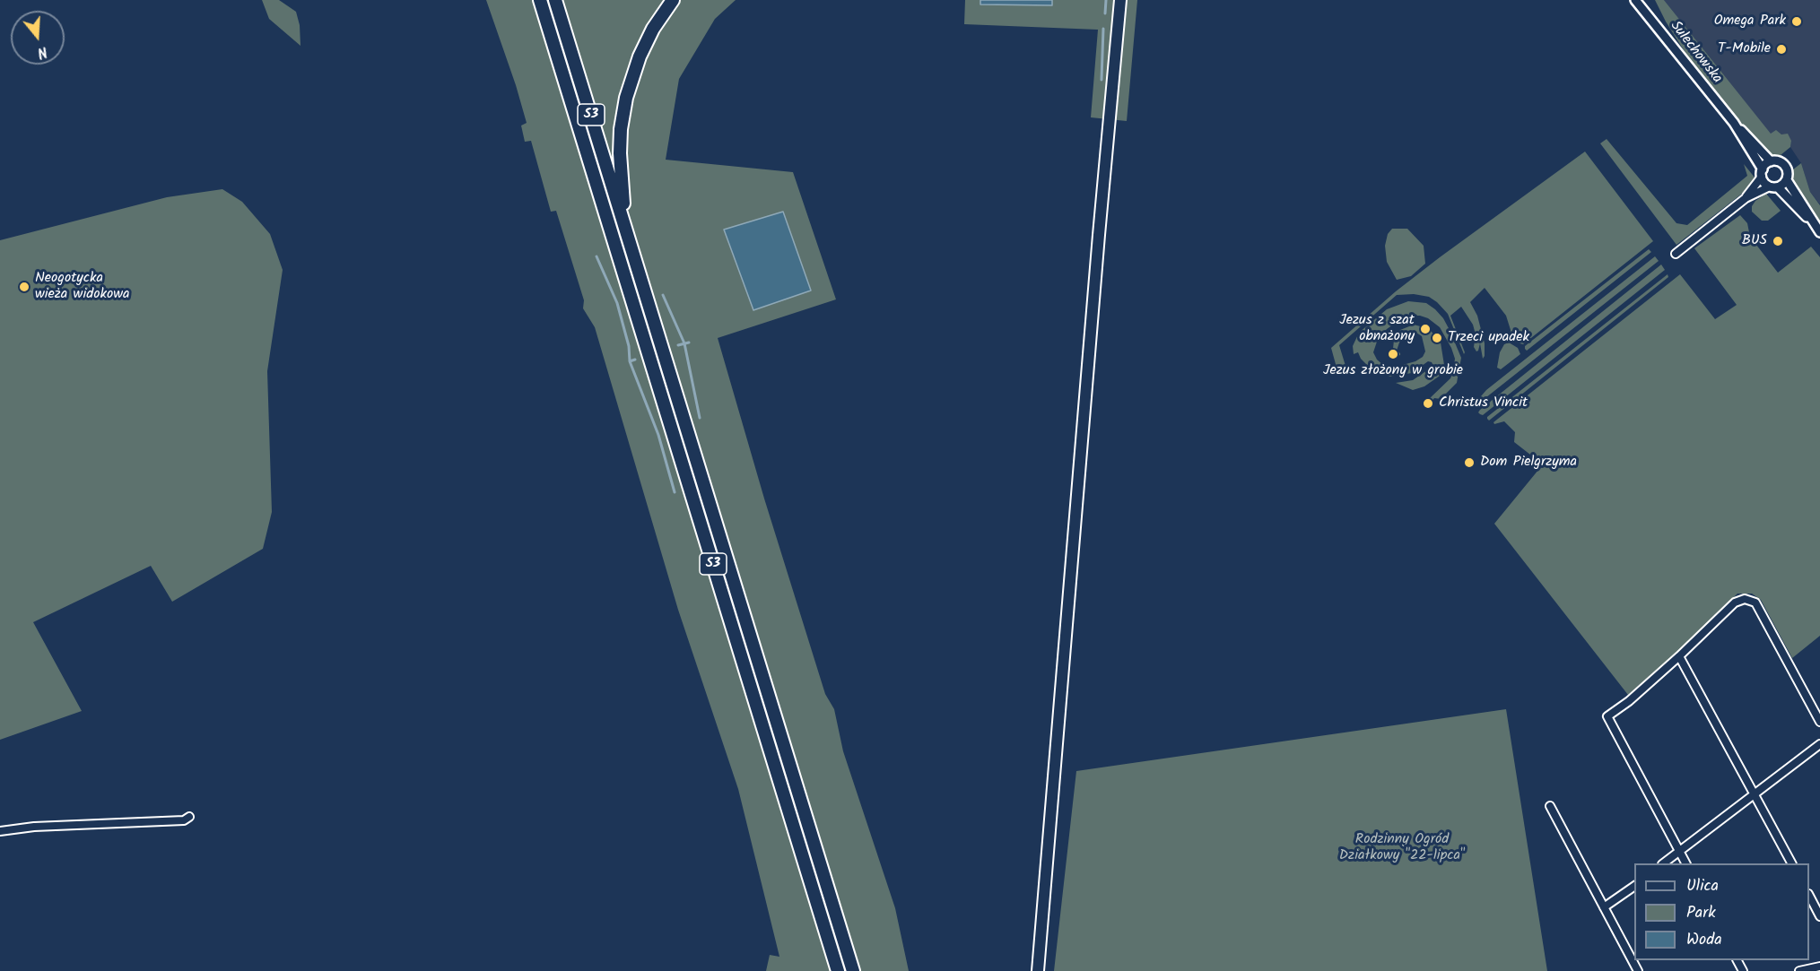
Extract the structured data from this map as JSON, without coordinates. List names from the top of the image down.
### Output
{
  "streets": {
    "highway": ["S3"],
    "street": ["Sulechowska"]
  },
  "parks": ["Rodzinny Ogród Działkowy \"22-lipca\""],
  "places": [
    "Omega Park",
    "T-Mobile",
    "BUS",
    "Neogotycka wieża widokowa",
    "Jezus z szat obnażony",
    "Trzeci upadek",
    "Jezus złożony w grobie",
    "Christus Vincit",
    "Dom Pielgrzyma"
  ],
  "legend": ["Ulica", "Park", "Woda"],
  "north": "bottom"
}
